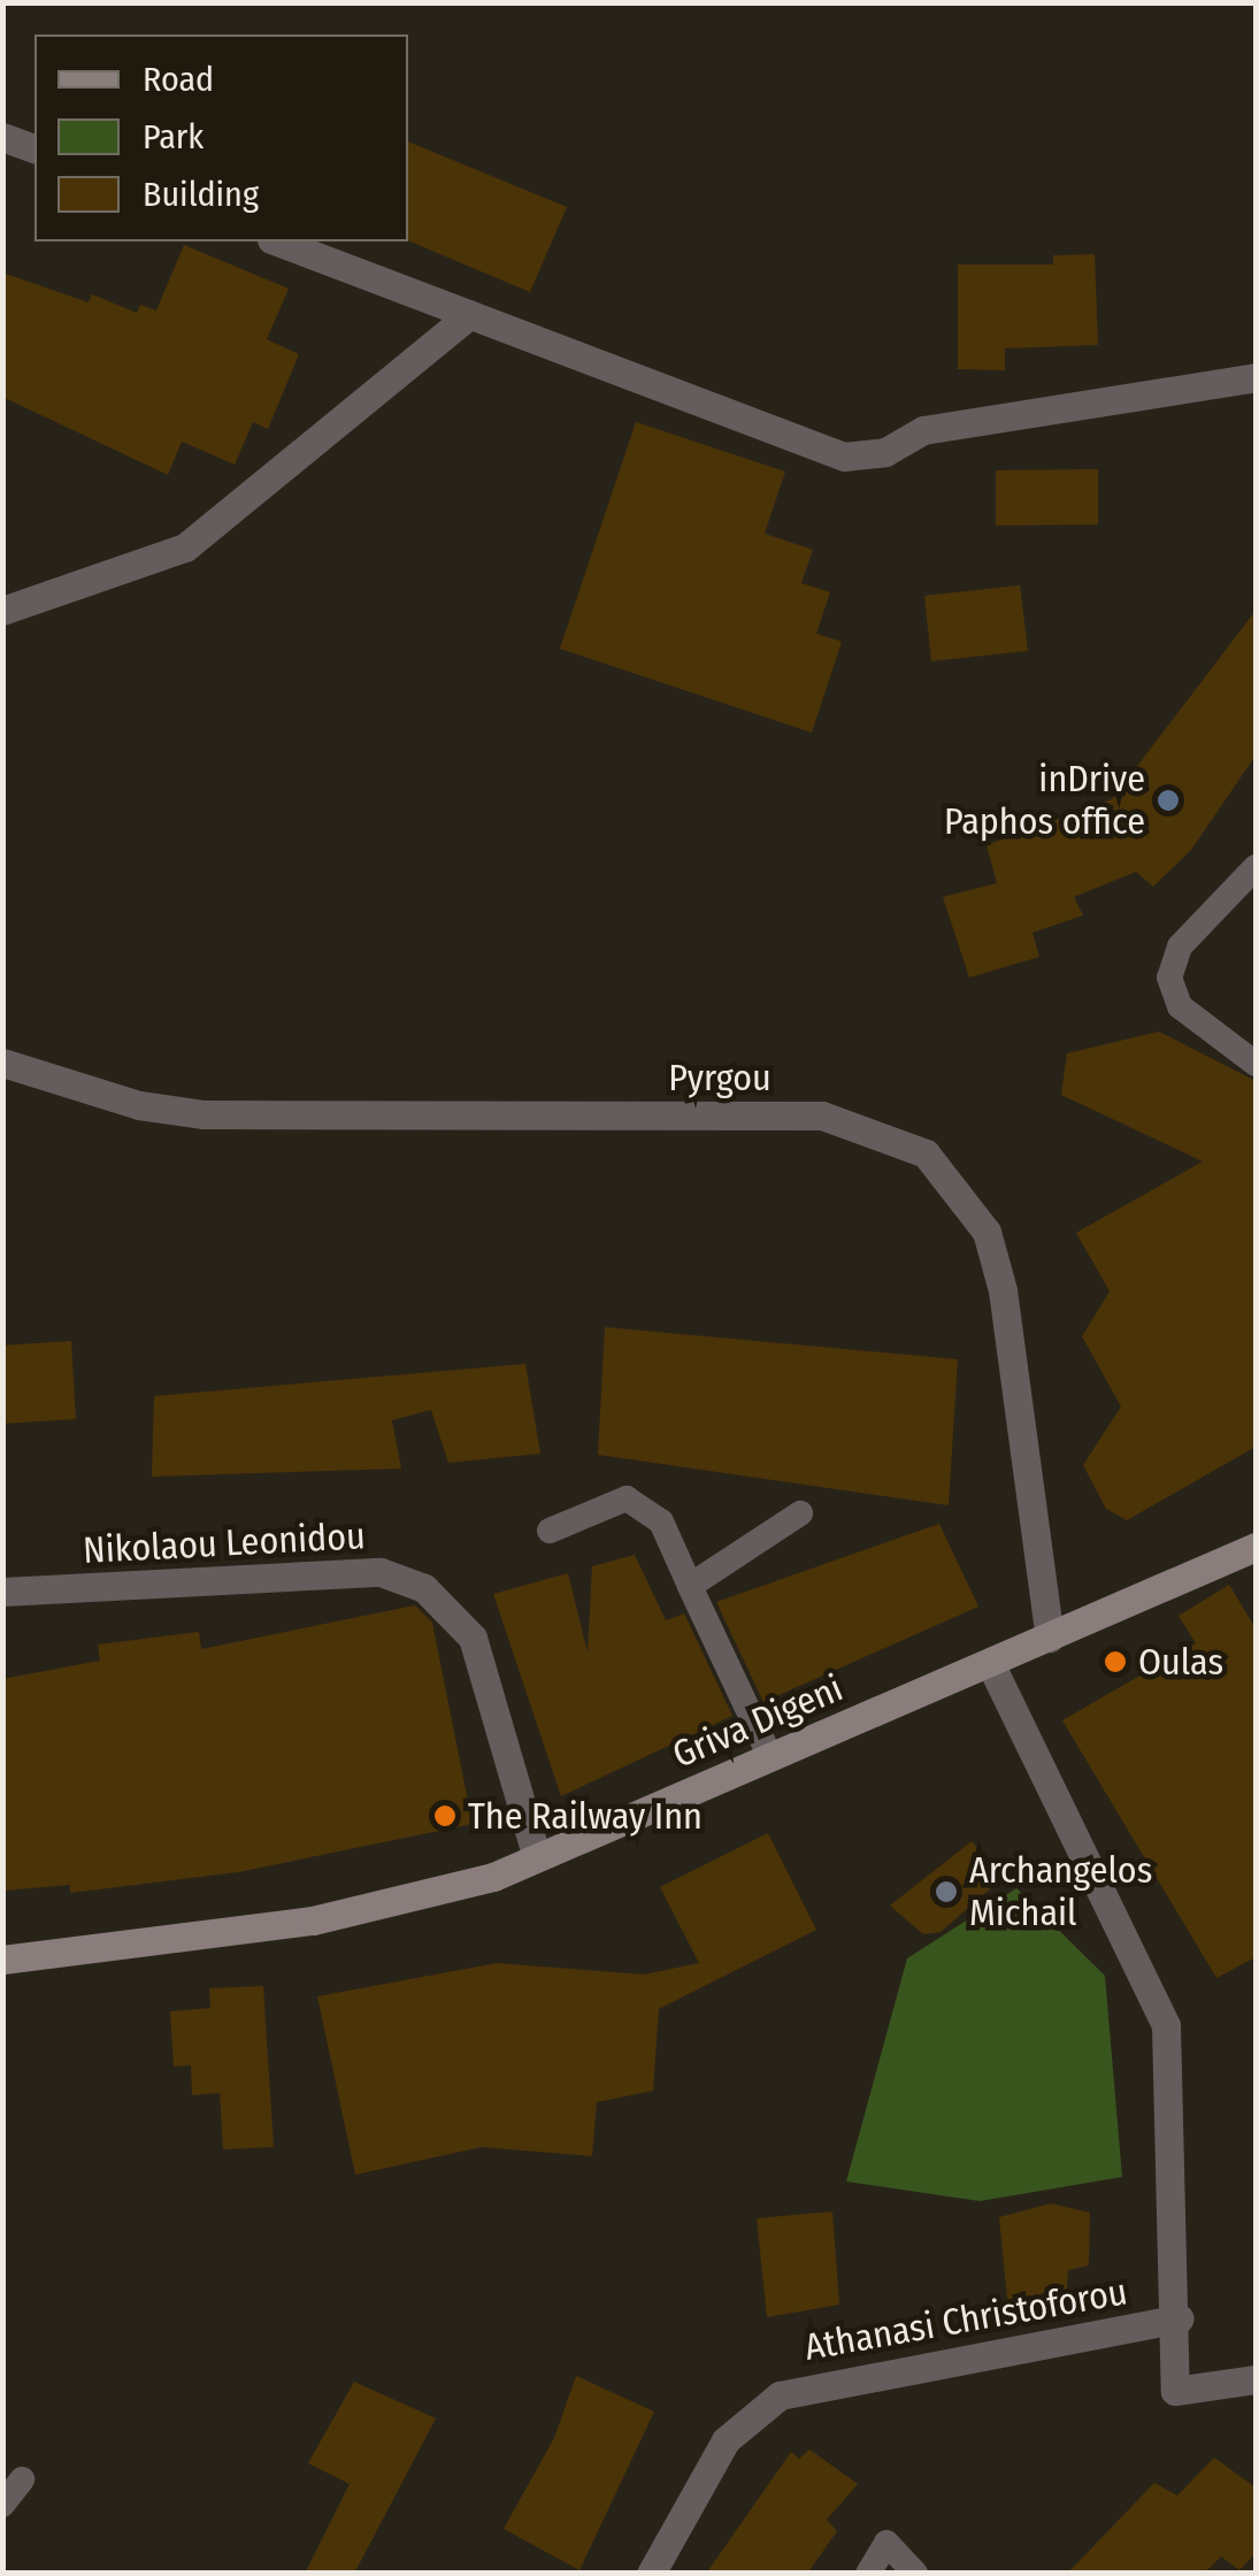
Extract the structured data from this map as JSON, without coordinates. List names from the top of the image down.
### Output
{
  "streets": {
    "main road": ["Griva Digeni"],
    "street": ["Pyrgou", "Nikolaou Leonidou", "Athanasi Christoforou"]
  },
  "crossings": [
    ["Pyrgou", "Griva Digeni"],
    ["Nikolaou Leonidou", "Griva Digeni"]
  ],
  "places": [
    "inDrive Paphos office",
    "Oulas",
    "The Railway Inn",
    "Archangelos Michail"
  ],
  "legend": ["Road", "Park", "Building"]
}
